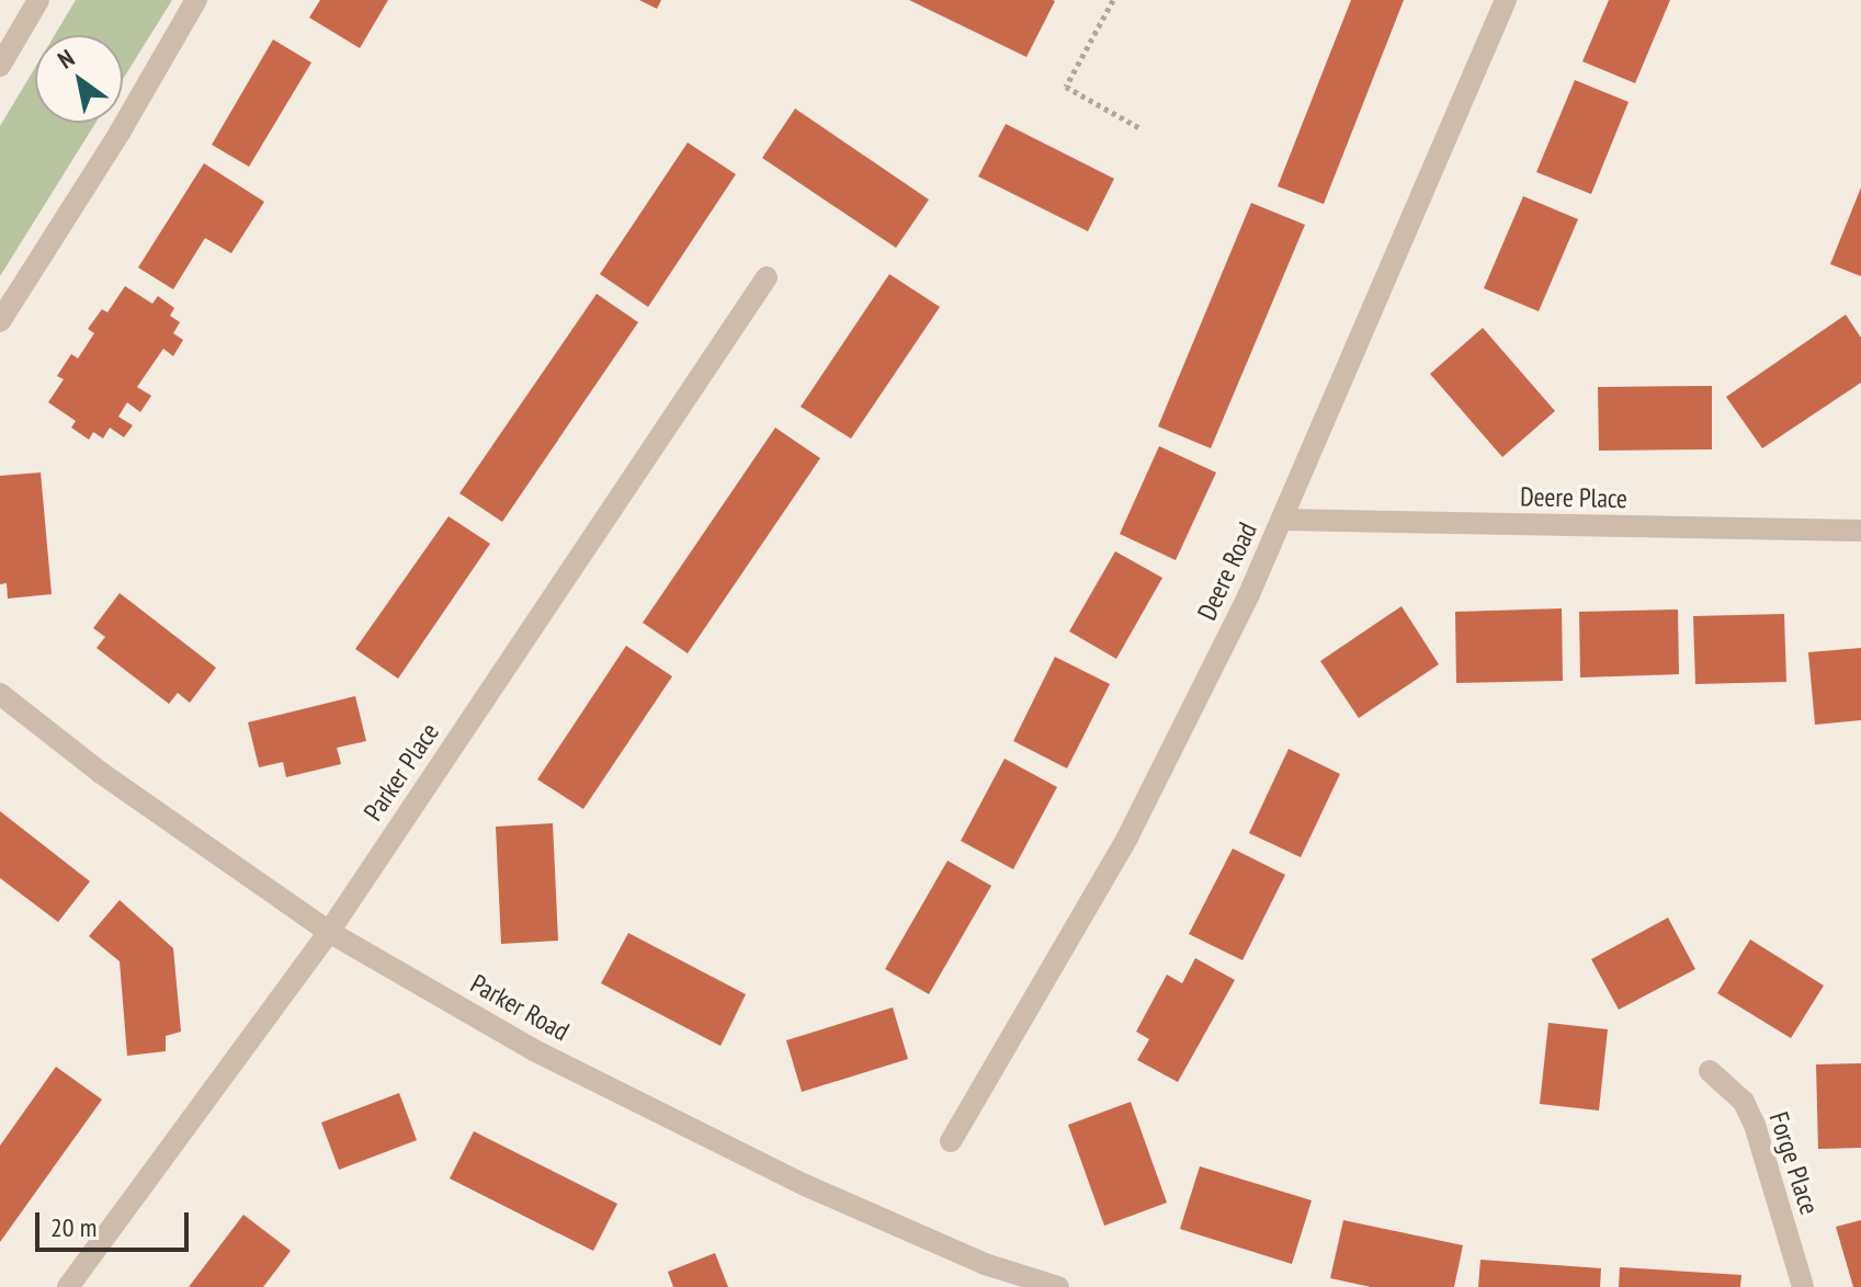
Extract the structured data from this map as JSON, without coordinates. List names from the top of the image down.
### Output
{
  "streets": {
    "street": [
      "Deere Place",
      "Deere Road",
      "Parker Place",
      "Parker Road",
      "Forge Place"
    ]
  },
  "crossings": [
    ["Deere Place", "Deere Road"],
    ["Parker Place", "Parker Road"]
  ],
  "scale_bar": "20 m",
  "north": "top left"
}
